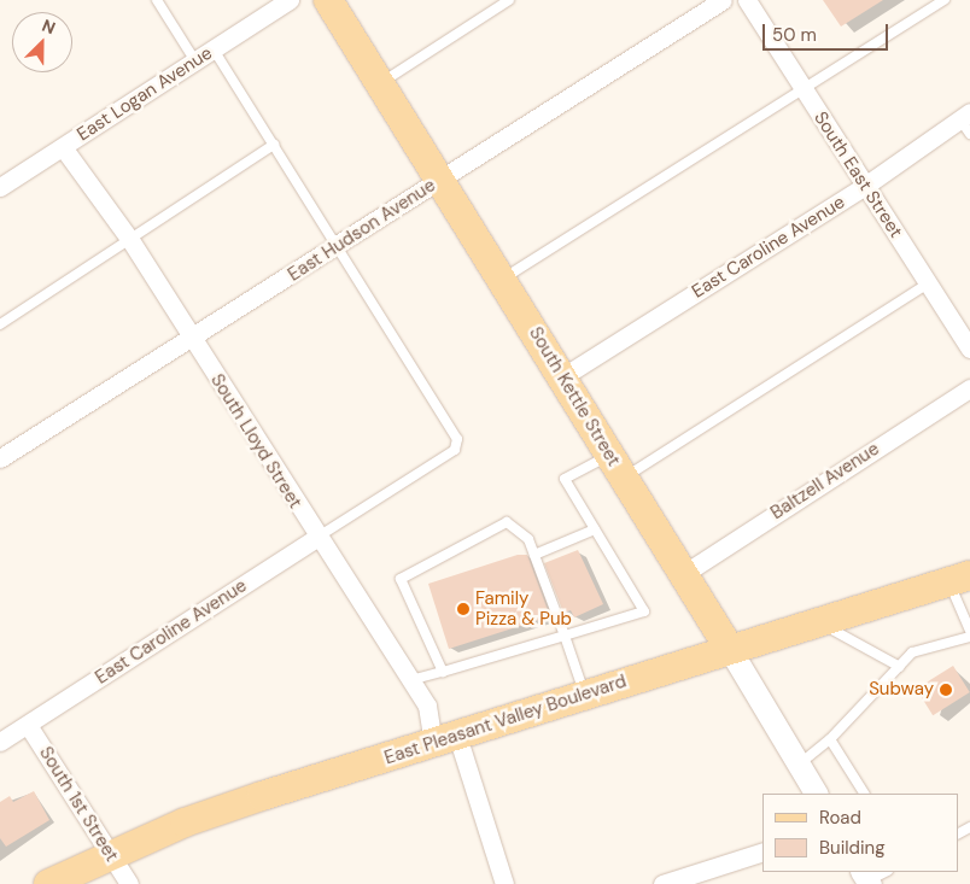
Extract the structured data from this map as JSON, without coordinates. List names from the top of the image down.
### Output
{
  "streets": {
    "main road": ["South Kettle Street", "East Pleasant Valley Boulevard"],
    "street": [
      "East Logan Avenue",
      "South East Street",
      "East Hudson Avenue",
      "East Caroline Avenue",
      "South Lloyd Street",
      "Baltzell Avenue",
      "South 1st Street"
    ]
  },
  "crossings": [
    ["East Logan Avenue", "South Lloyd Street"],
    ["South East Street", "East Caroline Avenue"],
    ["East Hudson Avenue", "South Kettle Street"],
    ["East Hudson Avenue", "South Lloyd Street"],
    ["East Caroline Avenue", "South Kettle Street"],
    ["East Caroline Avenue", "South Lloyd Street"],
    ["East Caroline Avenue", "South 1st Street"],
    ["South Kettle Street", "Baltzell Avenue"],
    ["South Kettle Street", "East Pleasant Valley Boulevard"],
    ["South Lloyd Street", "East Pleasant Valley Boulevard"],
    ["East Pleasant Valley Boulevard", "South 1st Street"]
  ],
  "places": ["Family Pizza & Pub", "Subway"],
  "legend": ["Road", "Building"],
  "scale_bar": "50 m",
  "north": "top right"
}
